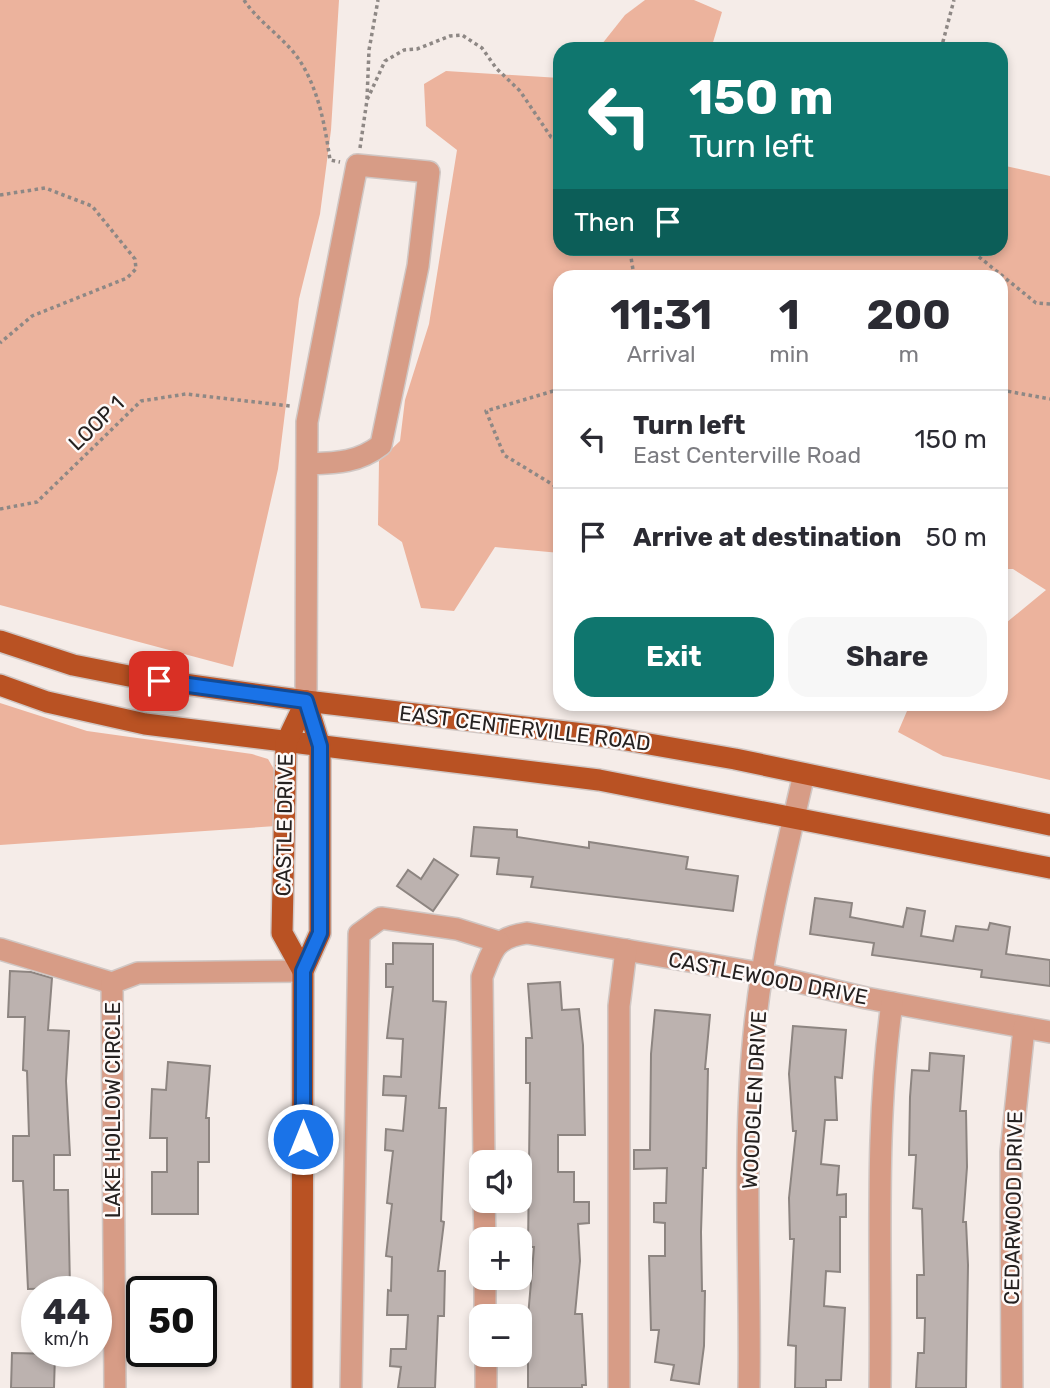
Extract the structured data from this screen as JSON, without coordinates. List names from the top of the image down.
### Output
{
  "streets": {
    "main road": ["EAST CENTERVILLE ROAD", "CASTLE DRIVE"],
    "street": [
      "CASTLEWOOD DRIVE",
      "WOODGLEN DRIVE",
      "LAKE HOLLOW CIRCLE",
      "CEDARWOOD DRIVE"
    ],
    "path": ["LOOP 1"]
  },
  "crossings": [
    ["EAST CENTERVILLE ROAD", "CASTLE DRIVE"],
    ["EAST CENTERVILLE ROAD", "WOODGLEN DRIVE"],
    ["CASTLE DRIVE", "LAKE HOLLOW CIRCLE"],
    ["CASTLEWOOD DRIVE", "WOODGLEN DRIVE"],
    ["CASTLEWOOD DRIVE", "CEDARWOOD DRIVE"]
  ],
  "page": {
    "turn": ["150 m", "Turn left"],
    "then": "Then",
    "eta": [
      "11:31",
      "Arrival",
      "1",
      "min",
      "200",
      "m"
    ],
    "list": [
      {
        "name": "Turn left",
        "note": "East Centerville Road",
        "value": "150 m"
      },
      {
        "name": "Arrive at destination",
        "value": "50 m"
      }
    ],
    "buttons": ["Exit", "Share"],
    "map_buttons": ["+", "−"],
    "speed": "44 km/h",
    "limit": "50"
  }
}
